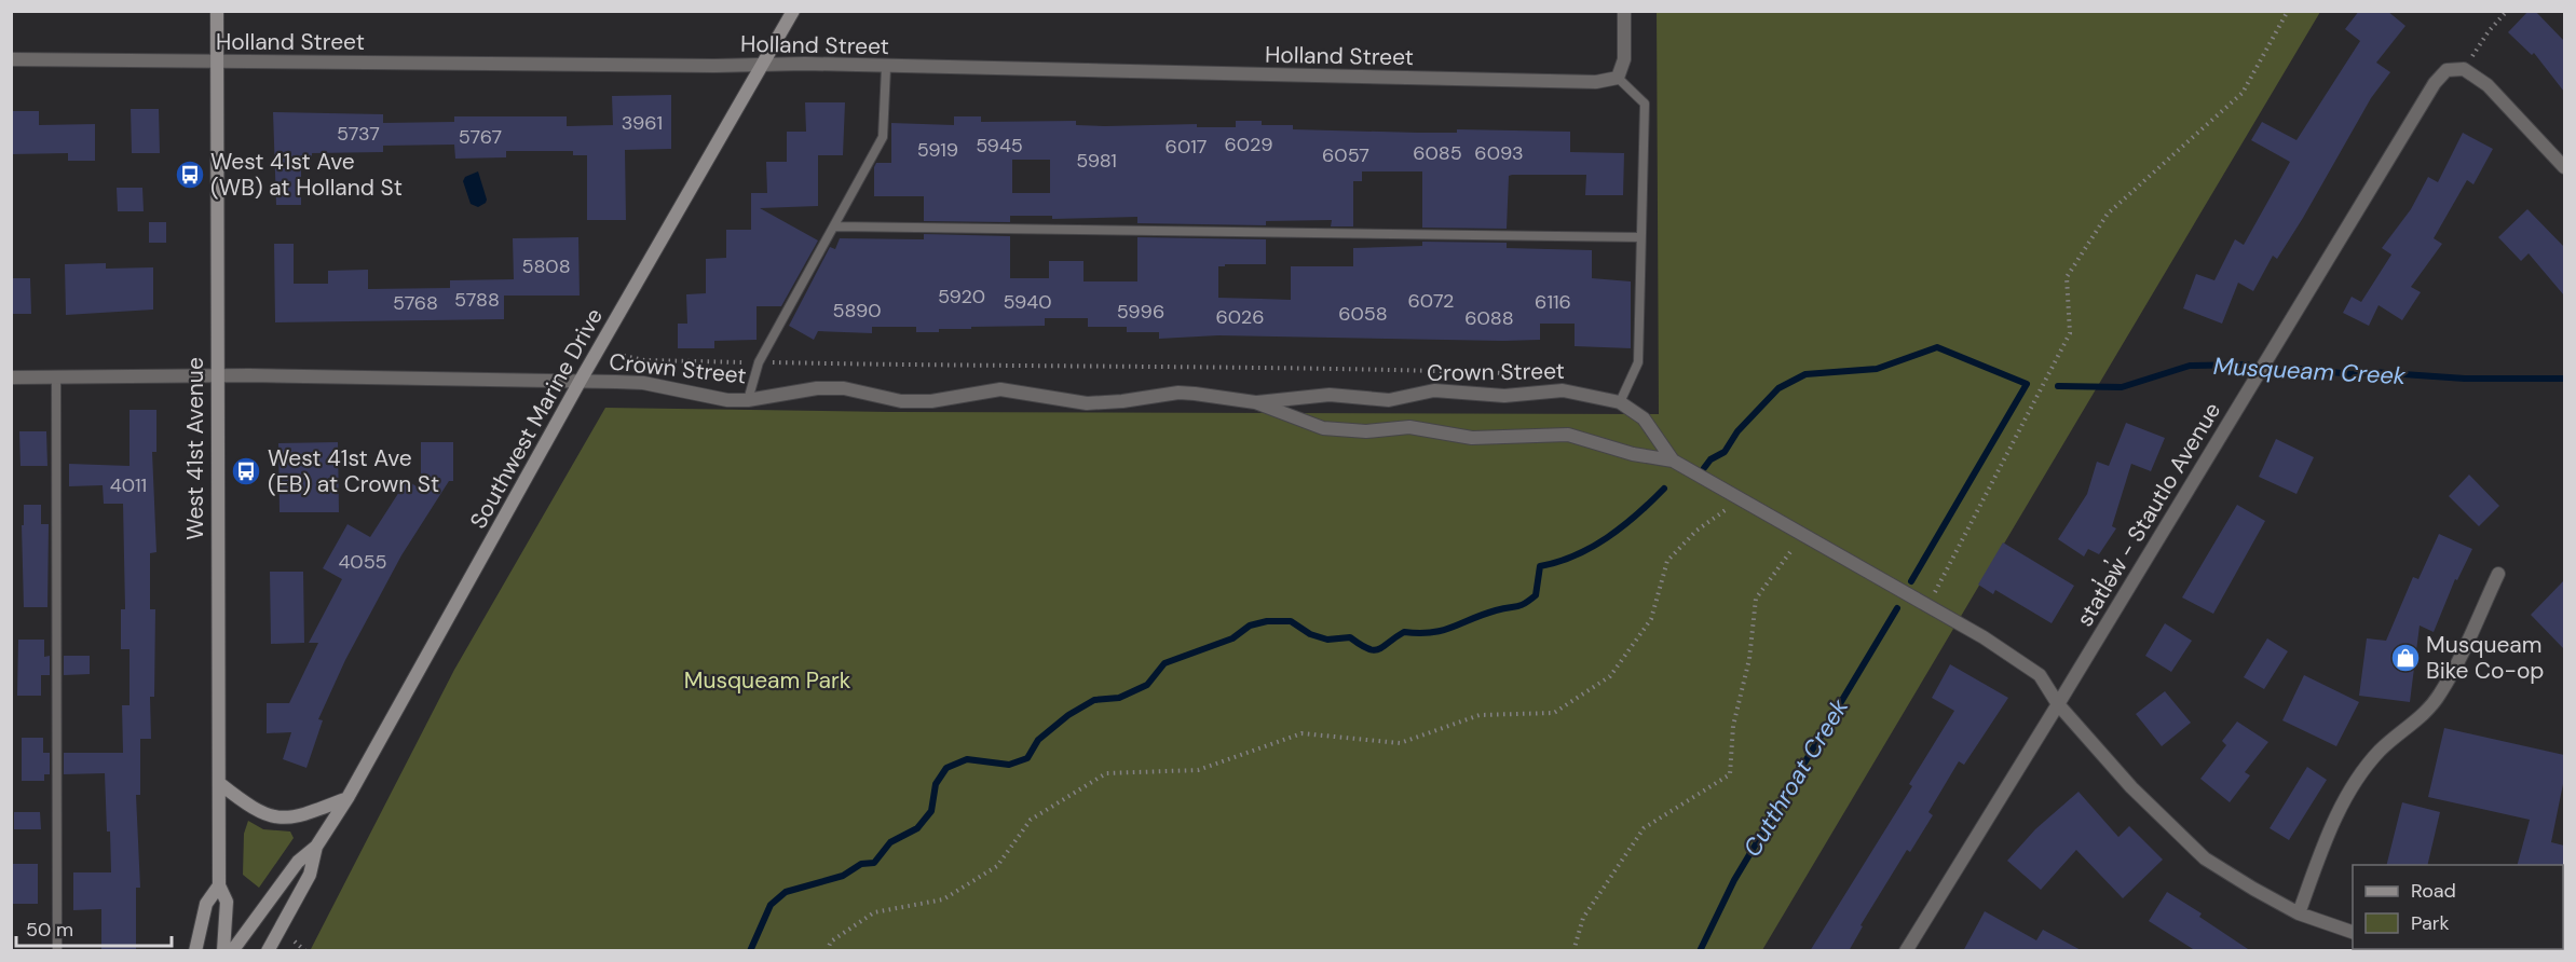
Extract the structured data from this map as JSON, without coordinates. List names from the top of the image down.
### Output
{
  "streets": {
    "main road": ["Southwest Marine Drive", "West 41st Avenue"],
    "street": ["Holland Street", "Crown Street", "statl̓əw̓ - Stautlo Avenue"]
  },
  "crossings": [
    ["Holland Street", "Southwest Marine Drive"],
    ["Holland Street", "West 41st Avenue"],
    ["Crown Street", "Southwest Marine Drive"],
    ["Crown Street", "West 41st Avenue"],
    ["Crown Street", "statl̓əw̓ - Stautlo Avenue"]
  ],
  "water": ["Musqueam Creek", "Cutthroat Creek"],
  "parks": ["Musqueam Park"],
  "places": {
    "bus stop": ["West 41st Ave (WB) at Holland St", "West 41st Ave (EB) at Crown St"],
    "shop": ["Musqueam Bike Co-op"]
  },
  "house_numbers": [
    "3961",
    "5737",
    "5767",
    "6029",
    "5945",
    "6017",
    "5919",
    "6085",
    "6093",
    "6057",
    "5981",
    "5808",
    "5920",
    "5788",
    "6072",
    "5940",
    "6116",
    "5768",
    "5890",
    "5996",
    "6058",
    "6026",
    "6088",
    "4011",
    "4055"
  ],
  "legend": ["Road", "Park"],
  "scale_bar": "50 m"
}
